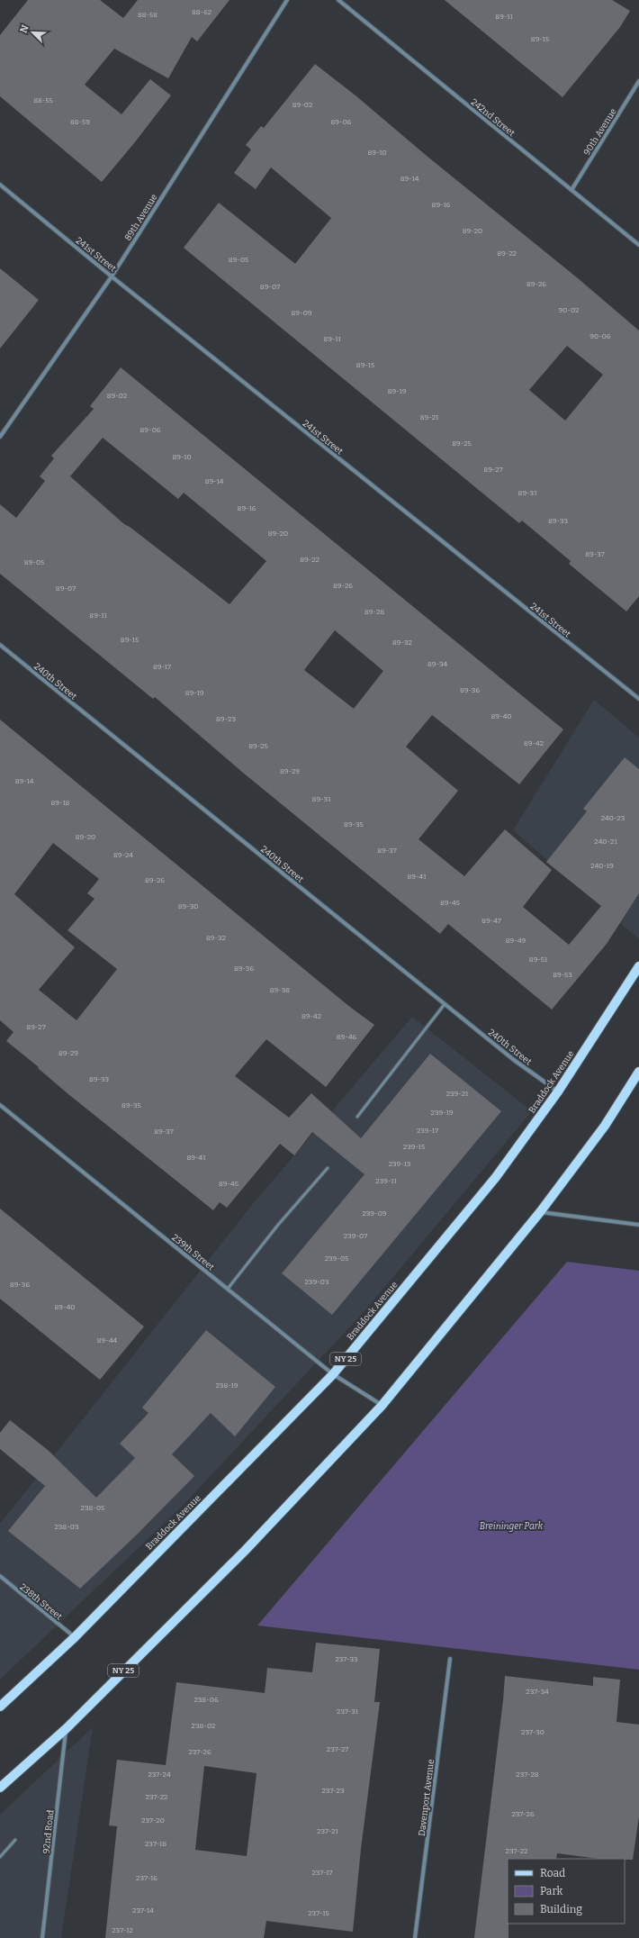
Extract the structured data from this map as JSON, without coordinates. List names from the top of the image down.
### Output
{
  "streets": {
    "main road": ["Braddock Avenue", "NY 25"],
    "street": [
      "242nd Street",
      "90th Avenue",
      "89th Avenue",
      "241st Street",
      "240th Street",
      "239th Street",
      "238th Street",
      "Davenport Avenue",
      "92nd Road"
    ]
  },
  "crossings": [
    ["242nd Street", "90th Avenue"],
    ["89th Avenue", "241st Street"],
    ["240th Street", "Braddock Avenue"],
    ["Braddock Avenue", "239th Street"],
    ["Braddock Avenue", "238th Street"],
    ["239th Street", "NY 25"],
    ["NY 25", "92nd Road"]
  ],
  "parks": ["Breininger Park"],
  "house_numbers": [
    "88-62",
    "88-58",
    "89-11",
    "89-15",
    "88-55",
    "89-02",
    "88-59",
    "89-06",
    "89-10",
    "89-14",
    "89-16",
    "89-20",
    "89-22",
    "89-05",
    "89-26",
    "89-07",
    "90-02",
    "89-09",
    "90-06",
    "89-11",
    "89-15",
    "89-19",
    "89-02",
    "89-21",
    "89-06",
    "89-25",
    "89-10",
    "89-27",
    "89-14",
    "89-31",
    "89-16",
    "89-33",
    "89-20",
    "89-37",
    "89-22",
    "89-05",
    "89-26",
    "89-07",
    "89-28",
    "89-11",
    "89-15",
    "89-32",
    "89-34",
    "89-17",
    "89-36",
    "89-19",
    "89-40",
    "89-23",
    "89-42",
    "89-25",
    "89-29",
    "89-14",
    "89-31",
    "89-18",
    "240-23",
    "89-35",
    "89-20",
    "240-21",
    "89-37",
    "89-24",
    "240-19",
    "89-41",
    "89-26",
    "89-45",
    "89-30",
    "89-47",
    "89-32",
    "89-49",
    "89-51",
    "89-36",
    "89-53",
    "89-38",
    "89-42",
    "89-27",
    "89-46",
    "89-29",
    "89-33",
    "239-21",
    "89-35",
    "239-19",
    "239-17",
    "89-37",
    "239-15",
    "89-41",
    "239-13",
    "239-11",
    "89-45",
    "239-09",
    "239-07",
    "239-05",
    "239-03",
    "89-36",
    "89-40",
    "89-44",
    "238-19",
    "238-05",
    "238-03",
    "237-33",
    "237-34",
    "238-06",
    "237-31",
    "238-02",
    "237-30",
    "237-27",
    "237-26",
    "237-24",
    "237-28",
    "237-23",
    "237-22",
    "237-26",
    "237-20",
    "237-21",
    "237-18",
    "237-22",
    "237-17",
    "237-16",
    "237-14",
    "237-15",
    "237-12"
  ],
  "legend": ["Road", "Park", "Building"],
  "north": "top left"
}
